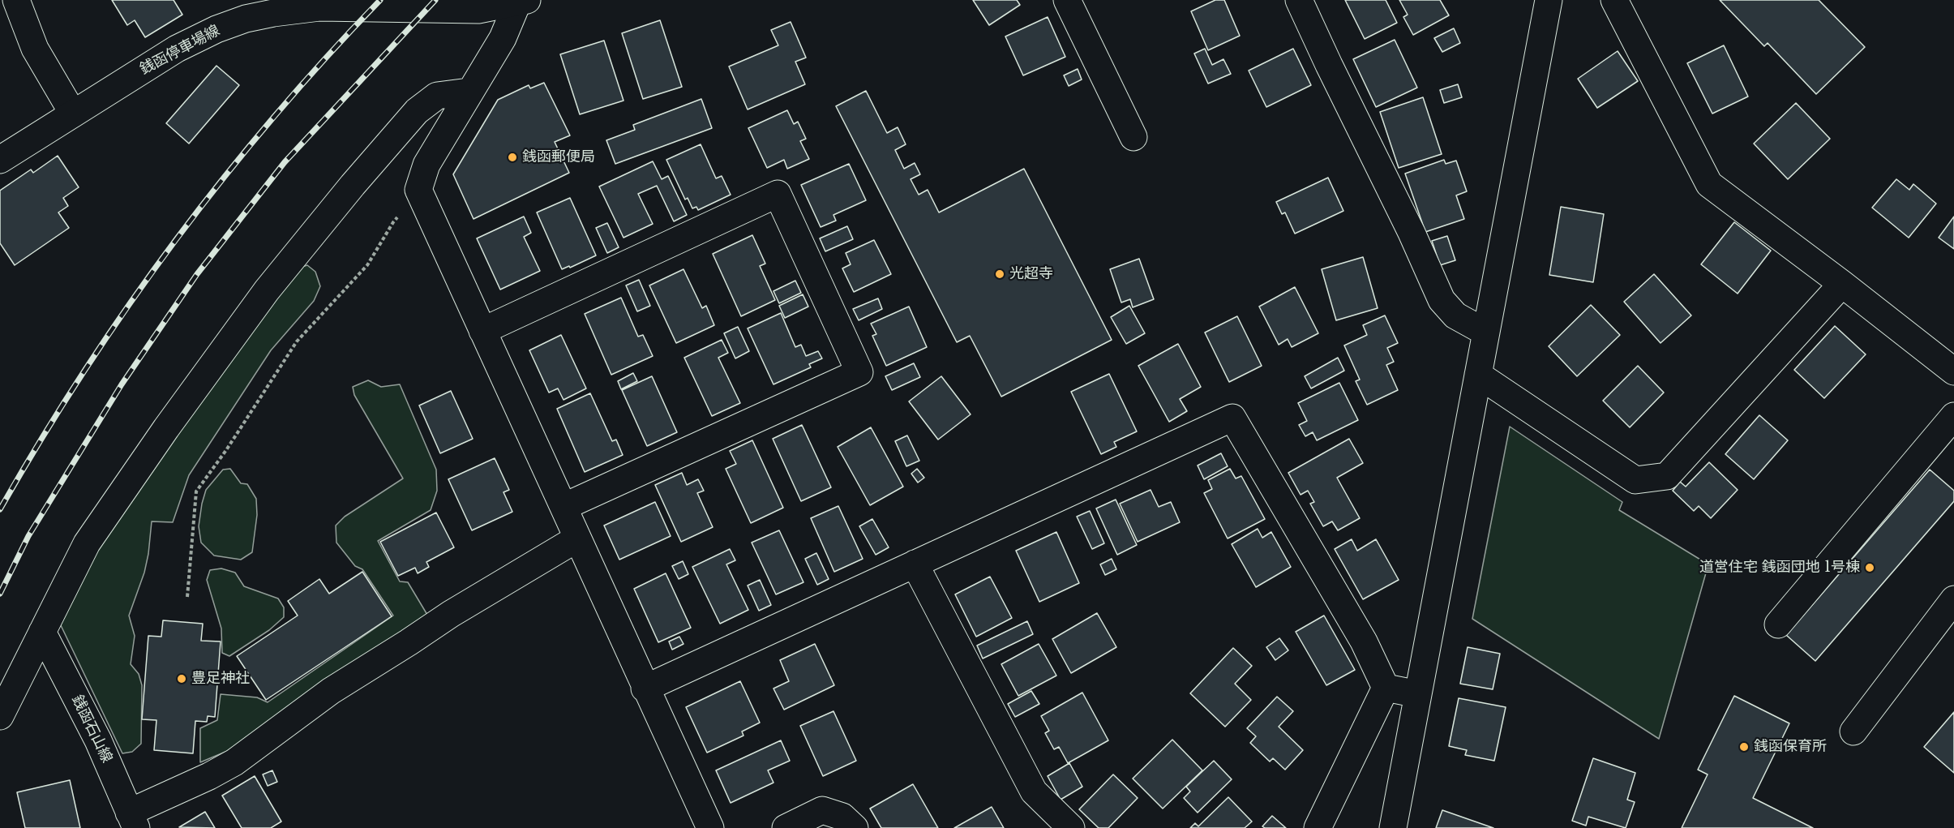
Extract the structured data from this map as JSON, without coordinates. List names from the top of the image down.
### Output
{
  "streets": {
    "street": ["銭函停車場線", "銭函石山線"]
  },
  "places": [
    "銭函郵便局",
    "光超寺",
    "道営住宅 銭函団地 1号棟",
    "豊足神社",
    "銭函保育所"
  ]
}
